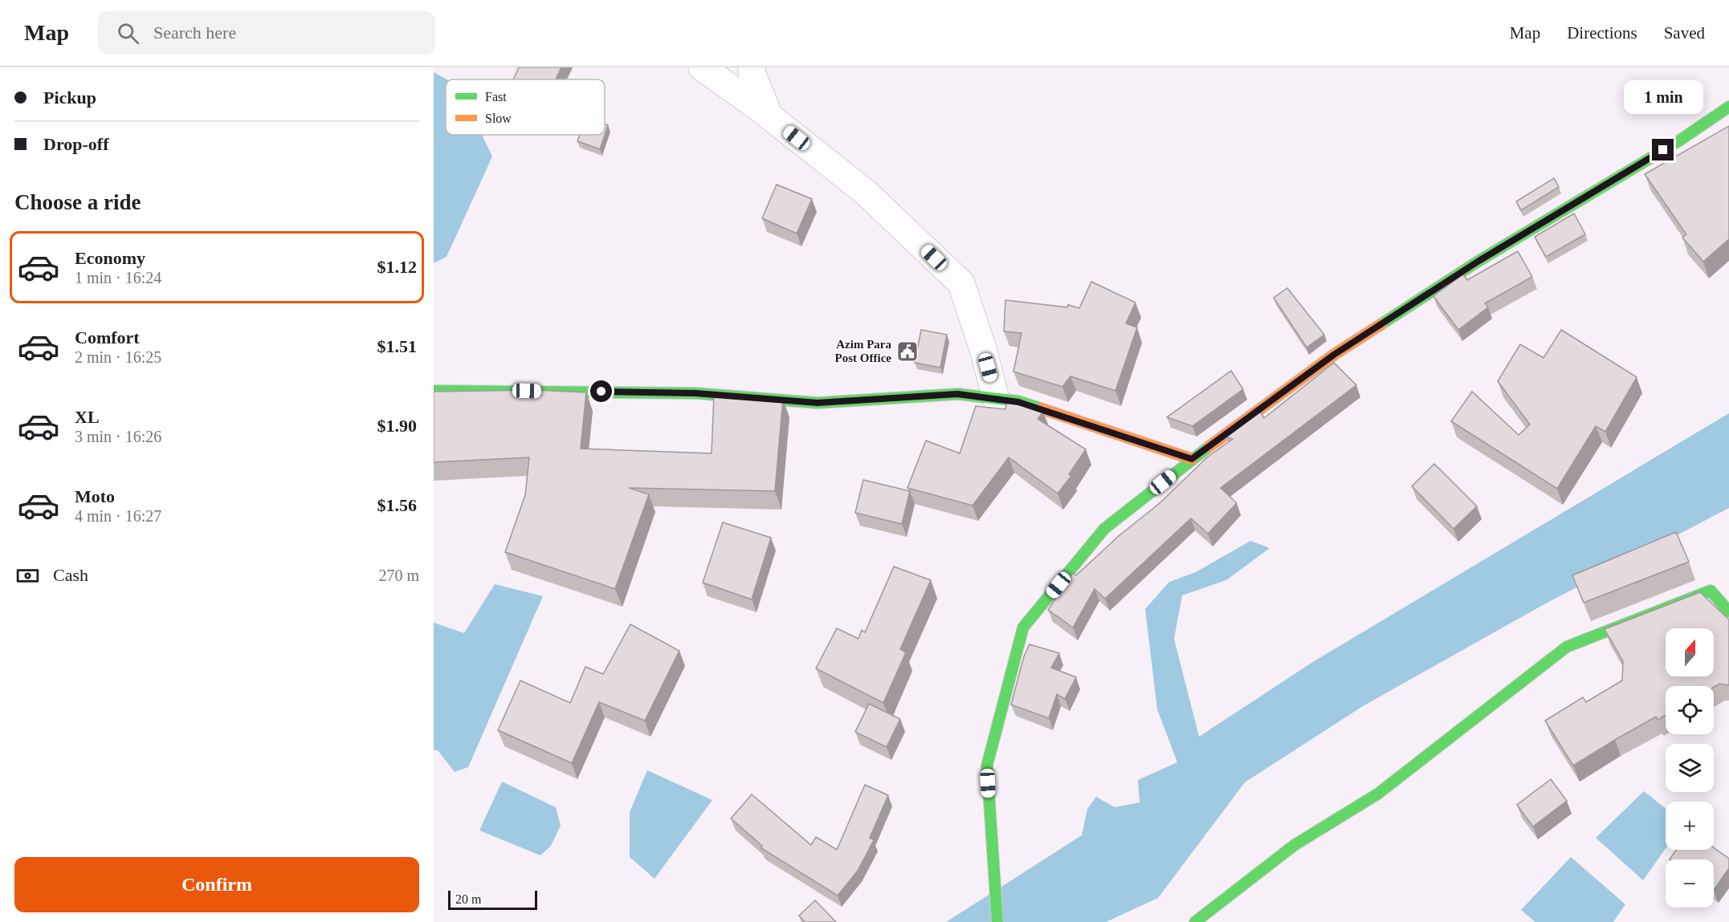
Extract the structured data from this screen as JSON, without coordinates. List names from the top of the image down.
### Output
{
  "places": {
    "public building": ["Azim Para Post Office"]
  },
  "legend": ["Fast", "Slow"],
  "scale_bar": "20 m",
  "north": "top",
  "page": {
    "header": "Map",
    "search": "Search here",
    "nav": ["Map", "Directions", "Saved"],
    "banner": ["Pickup", "Drop-off"],
    "bubble": "1 min",
    "heading": "Choose a ride",
    "list": [
      {
        "name": "Economy",
        "note": "1 min · 16:24",
        "value": "$1.12"
      },
      {
        "name": "Comfort",
        "note": "2 min · 16:25",
        "value": "$1.51"
      },
      {
        "name": "XL",
        "note": "3 min · 16:26",
        "value": "$1.90"
      },
      {
        "name": "Moto",
        "note": "4 min · 16:27",
        "value": "$1.56"
      }
    ],
    "pay": ["Cash", "270 m"],
    "map_buttons": ["+", "−"],
    "buttons": "Confirm",
    "scale": "20 m"
  }
}
